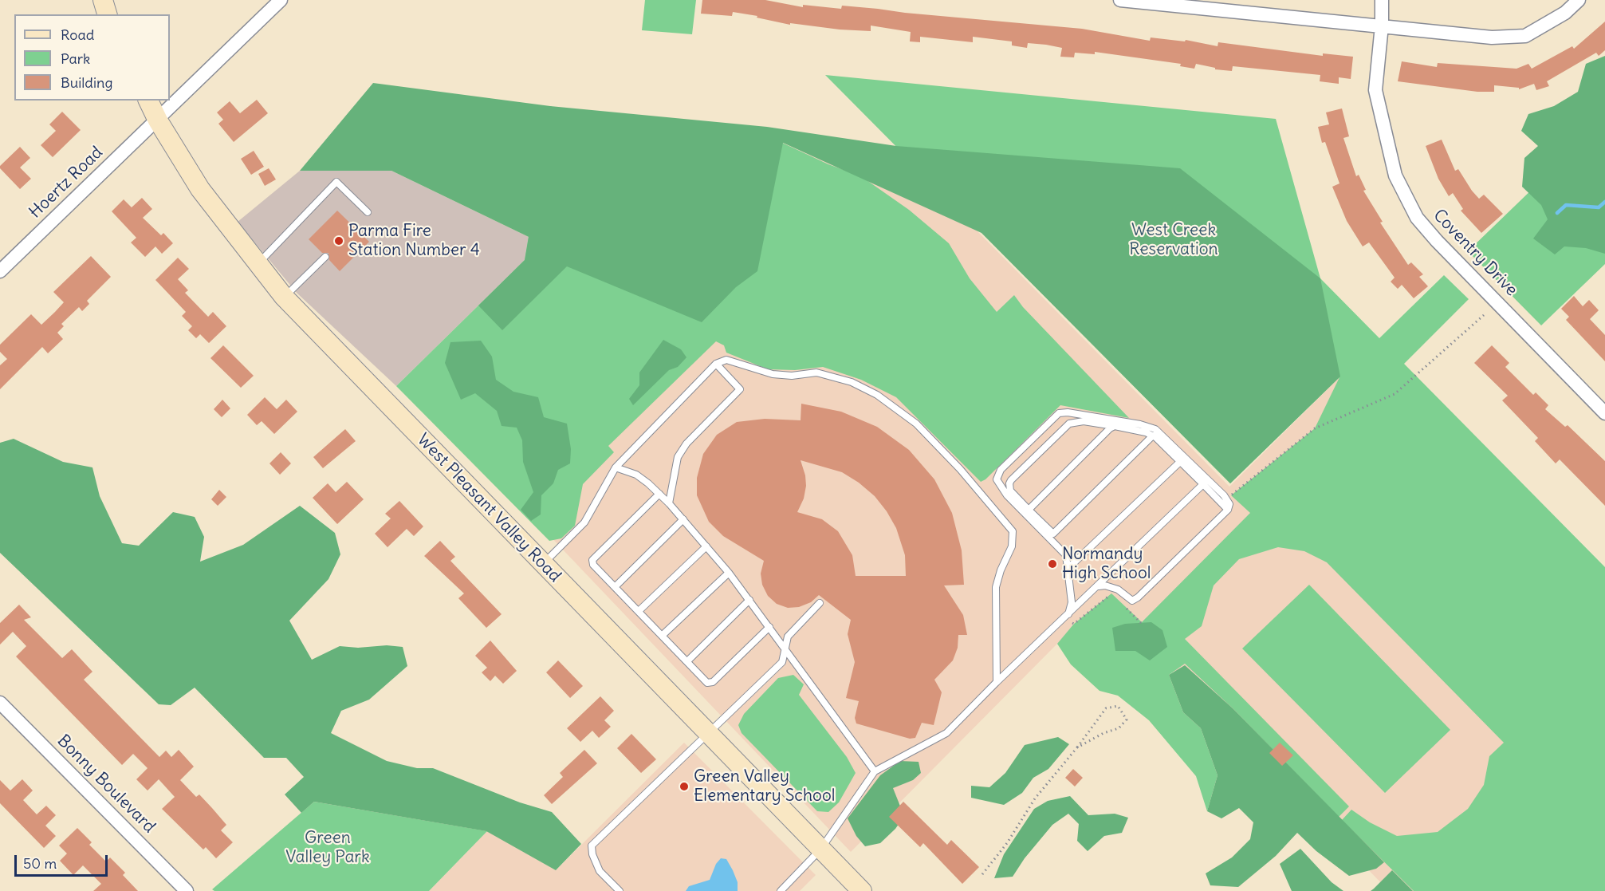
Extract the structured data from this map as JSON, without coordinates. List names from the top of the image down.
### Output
{
  "streets": {
    "main road": ["West Pleasant Valley Road"],
    "street": ["Hoertz Road", "Coventry Drive", "Bonny Boulevard"]
  },
  "crossings": [
    ["Hoertz Road", "West Pleasant Valley Road"]
  ],
  "parks": ["West Creek Reservation", "Green Valley Park"],
  "places": ["Parma Fire Station Number 4", "Normandy High School", "Green Valley Elementary School"],
  "legend": ["Road", "Park", "Building"],
  "scale_bar": "50 m"
}
